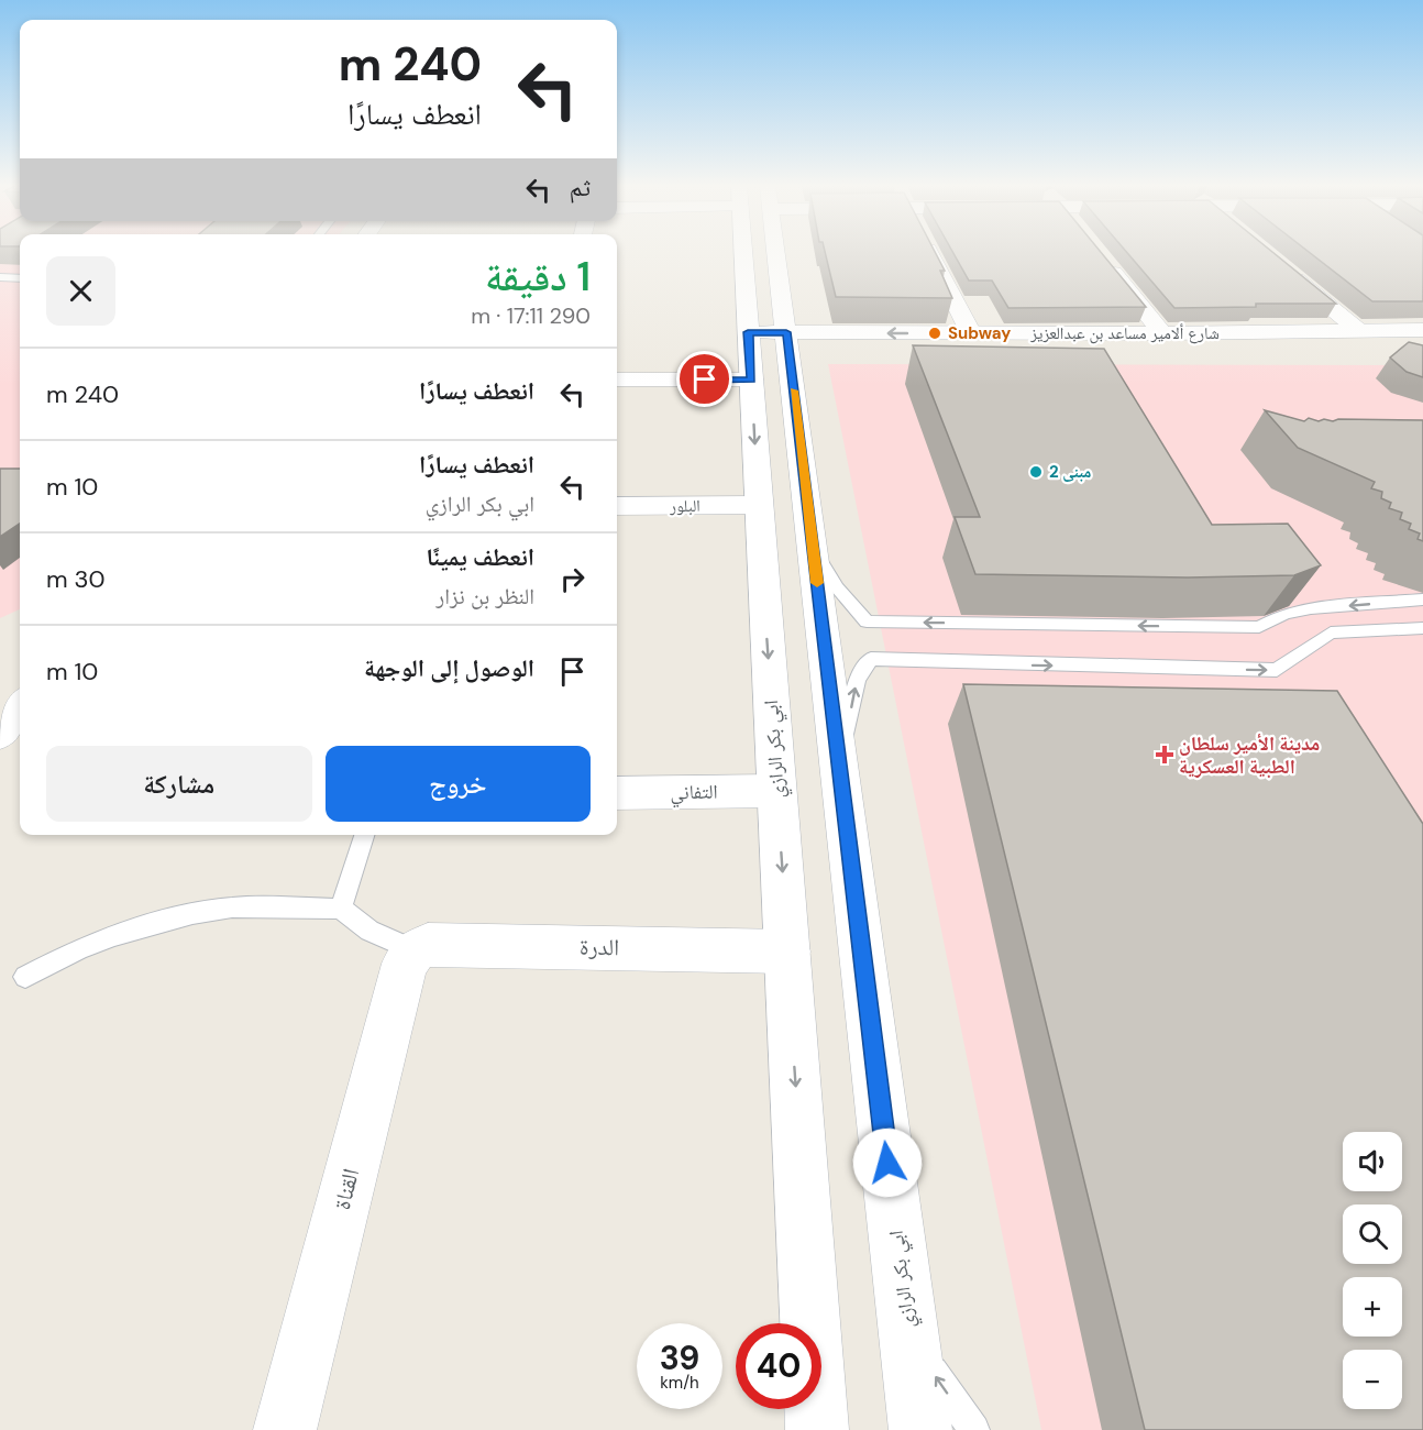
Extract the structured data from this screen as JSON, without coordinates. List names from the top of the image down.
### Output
{
  "streets": {
    "street": [
      "شارع ألامير مساعد بن عبدالعزيز",
      "البلور",
      "ابي بكر الرازي",
      "التفاني",
      "الدرة",
      "القناة"
    ]
  },
  "crossings": [
    ["شارع ألامير مساعد بن عبدالعزيز", "ابي بكر الرازي"],
    ["البلور", "ابي بكر الرازي"],
    ["ابي بكر الرازي", "التفاني"],
    ["ابي بكر الرازي", "الدرة"],
    ["الدرة", "القناة"]
  ],
  "places": {
    "other": ["Subway", "مبنى 2"],
    "health": ["مدينة الأمير سلطان الطبية العسكرية"]
  },
  "page": {
    "turn": ["240 m", "انعطف يسارًا"],
    "then": "ثم",
    "heading": ["1 دقيقة", "290 m · 17:11"],
    "list": [
      {
        "name": "انعطف يسارًا",
        "value": "240 m"
      },
      {
        "name": "انعطف يسارًا",
        "note": "ابي بكر الرازي",
        "value": "10 m"
      },
      {
        "name": "انعطف يمينًا",
        "note": "النظر بن نزار",
        "value": "30 m"
      },
      {
        "name": "الوصول إلى الوجهة",
        "value": "10 m"
      }
    ],
    "buttons": ["خروج", "مشاركة"],
    "map_buttons": ["+", "−"],
    "speed": "39 km/h",
    "limit": "40"
  }
}
